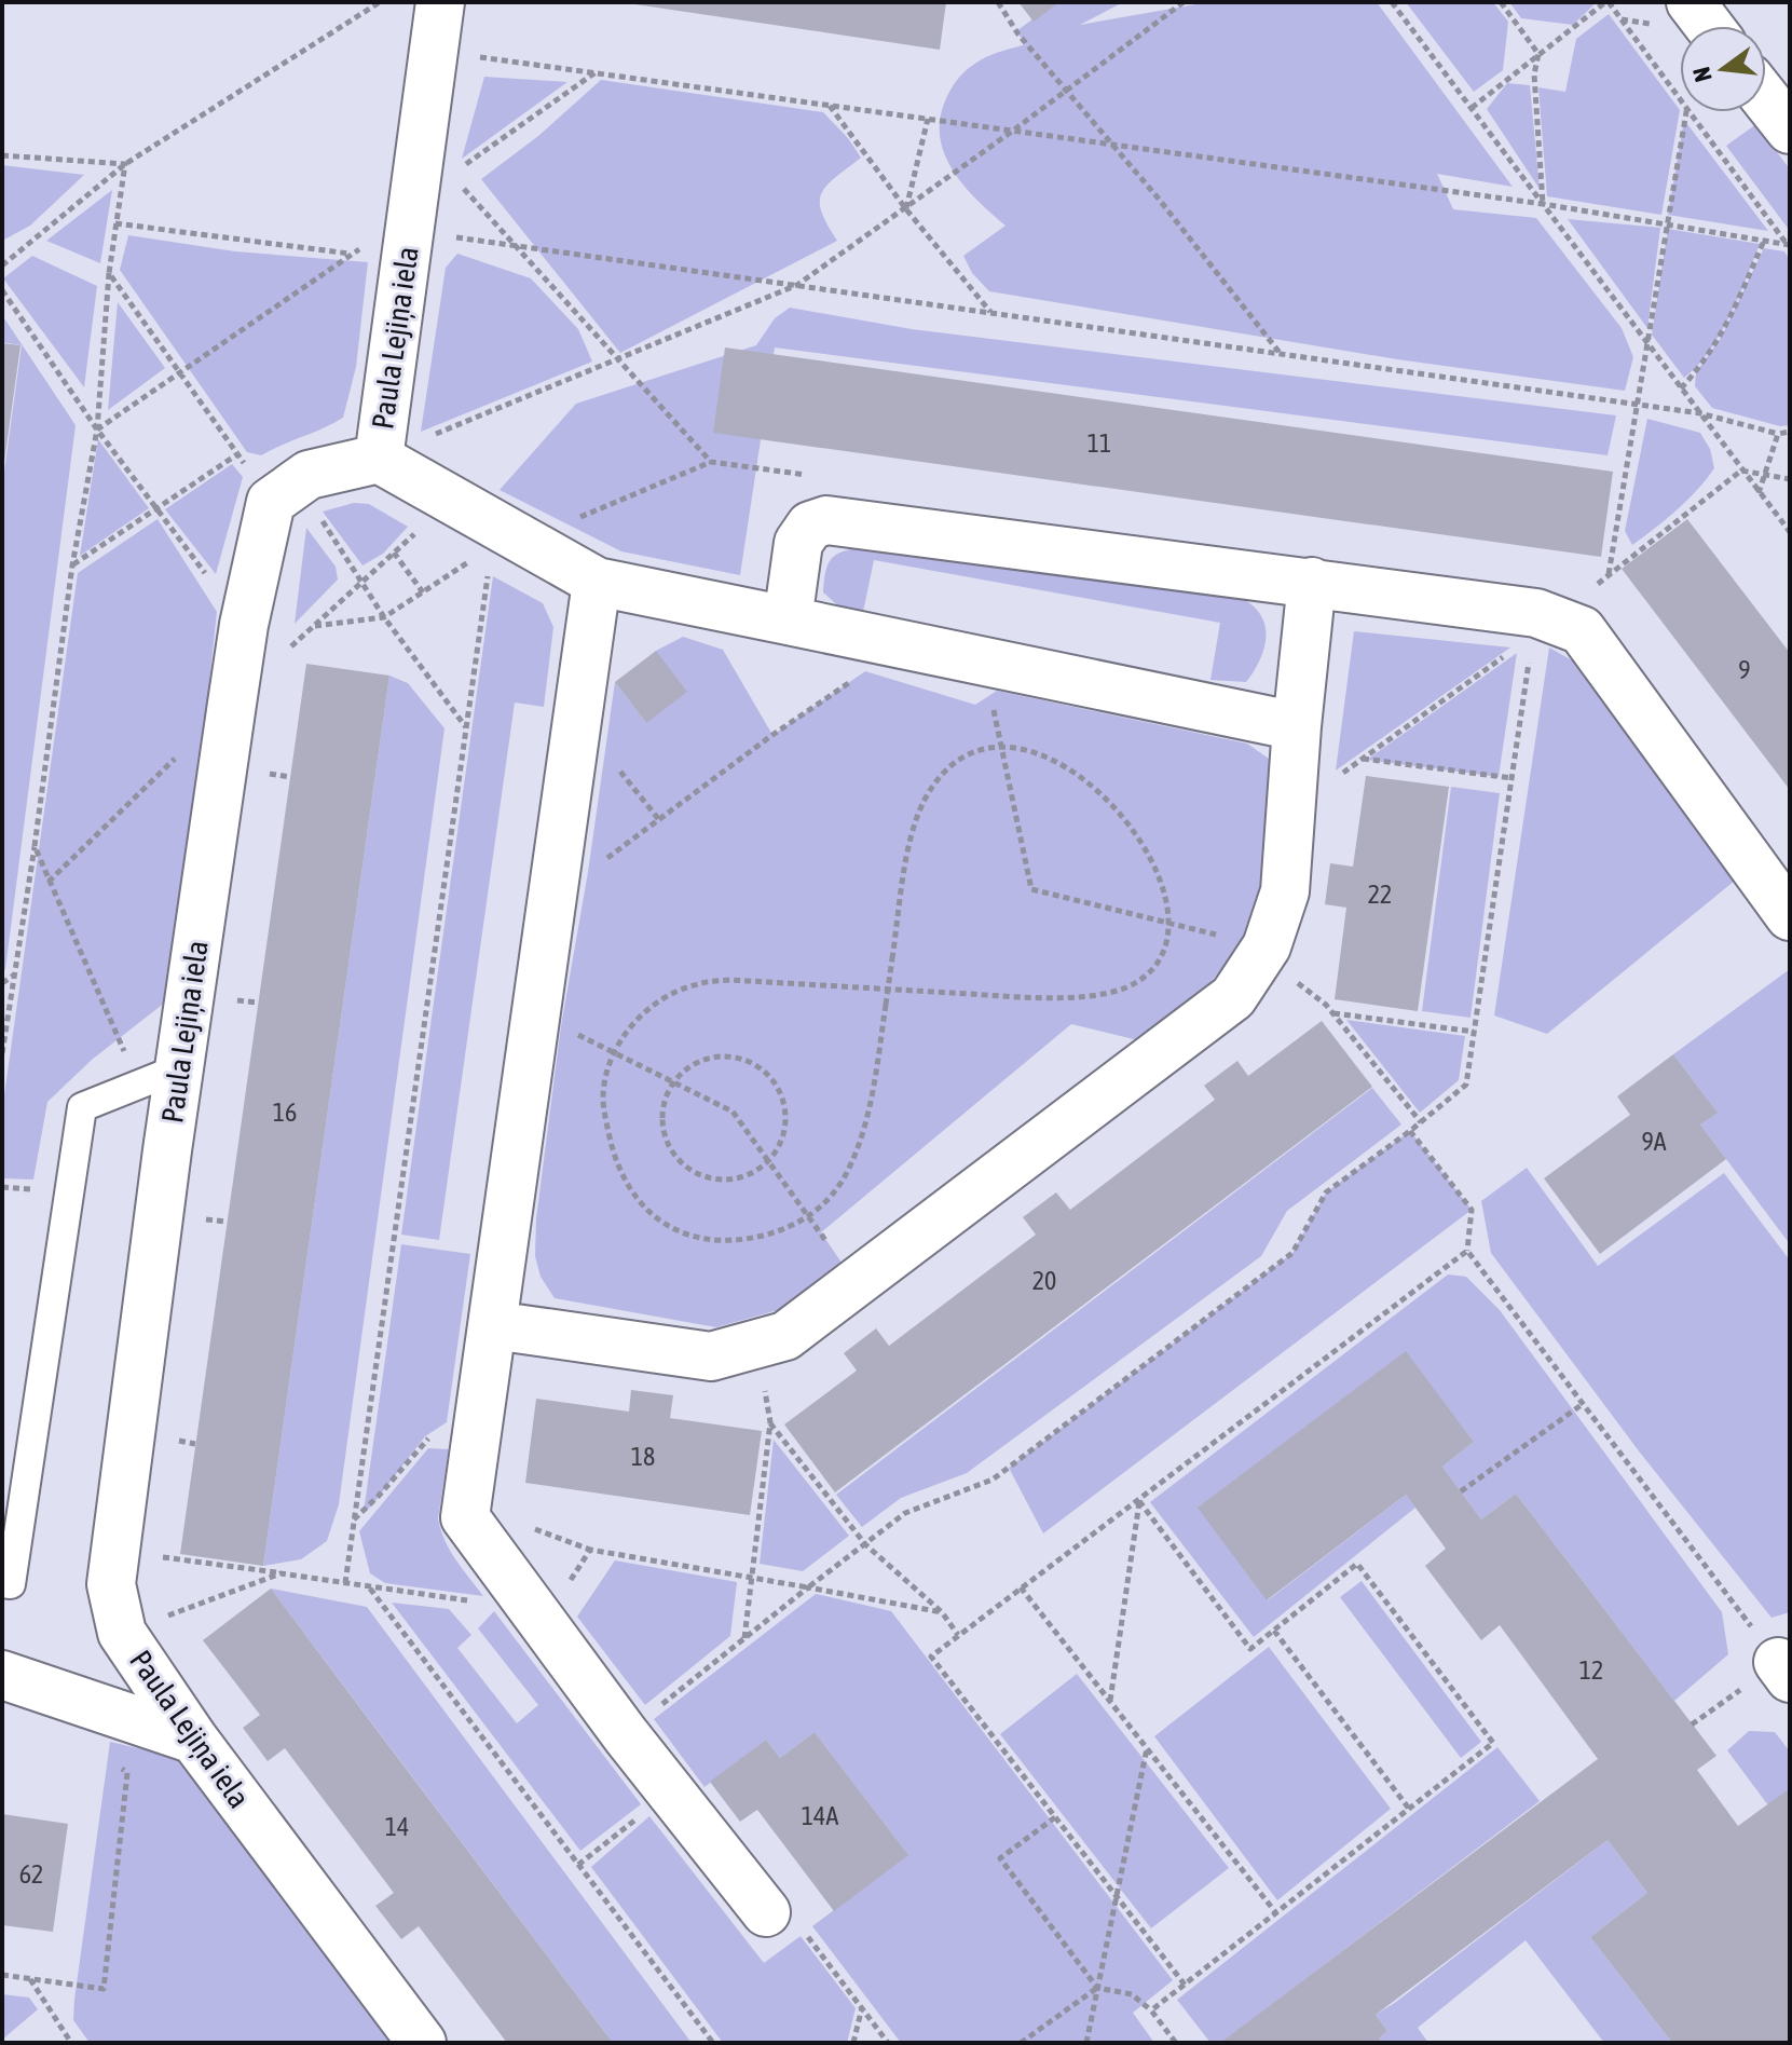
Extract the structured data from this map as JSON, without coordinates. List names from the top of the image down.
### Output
{
  "streets": {
    "street": ["Paula Lejiņa iela"]
  },
  "house_numbers": [
    "11",
    "9",
    "22",
    "16",
    "9A",
    "20",
    "18",
    "12",
    "14A",
    "14",
    "62"
  ],
  "north": "left"
}
